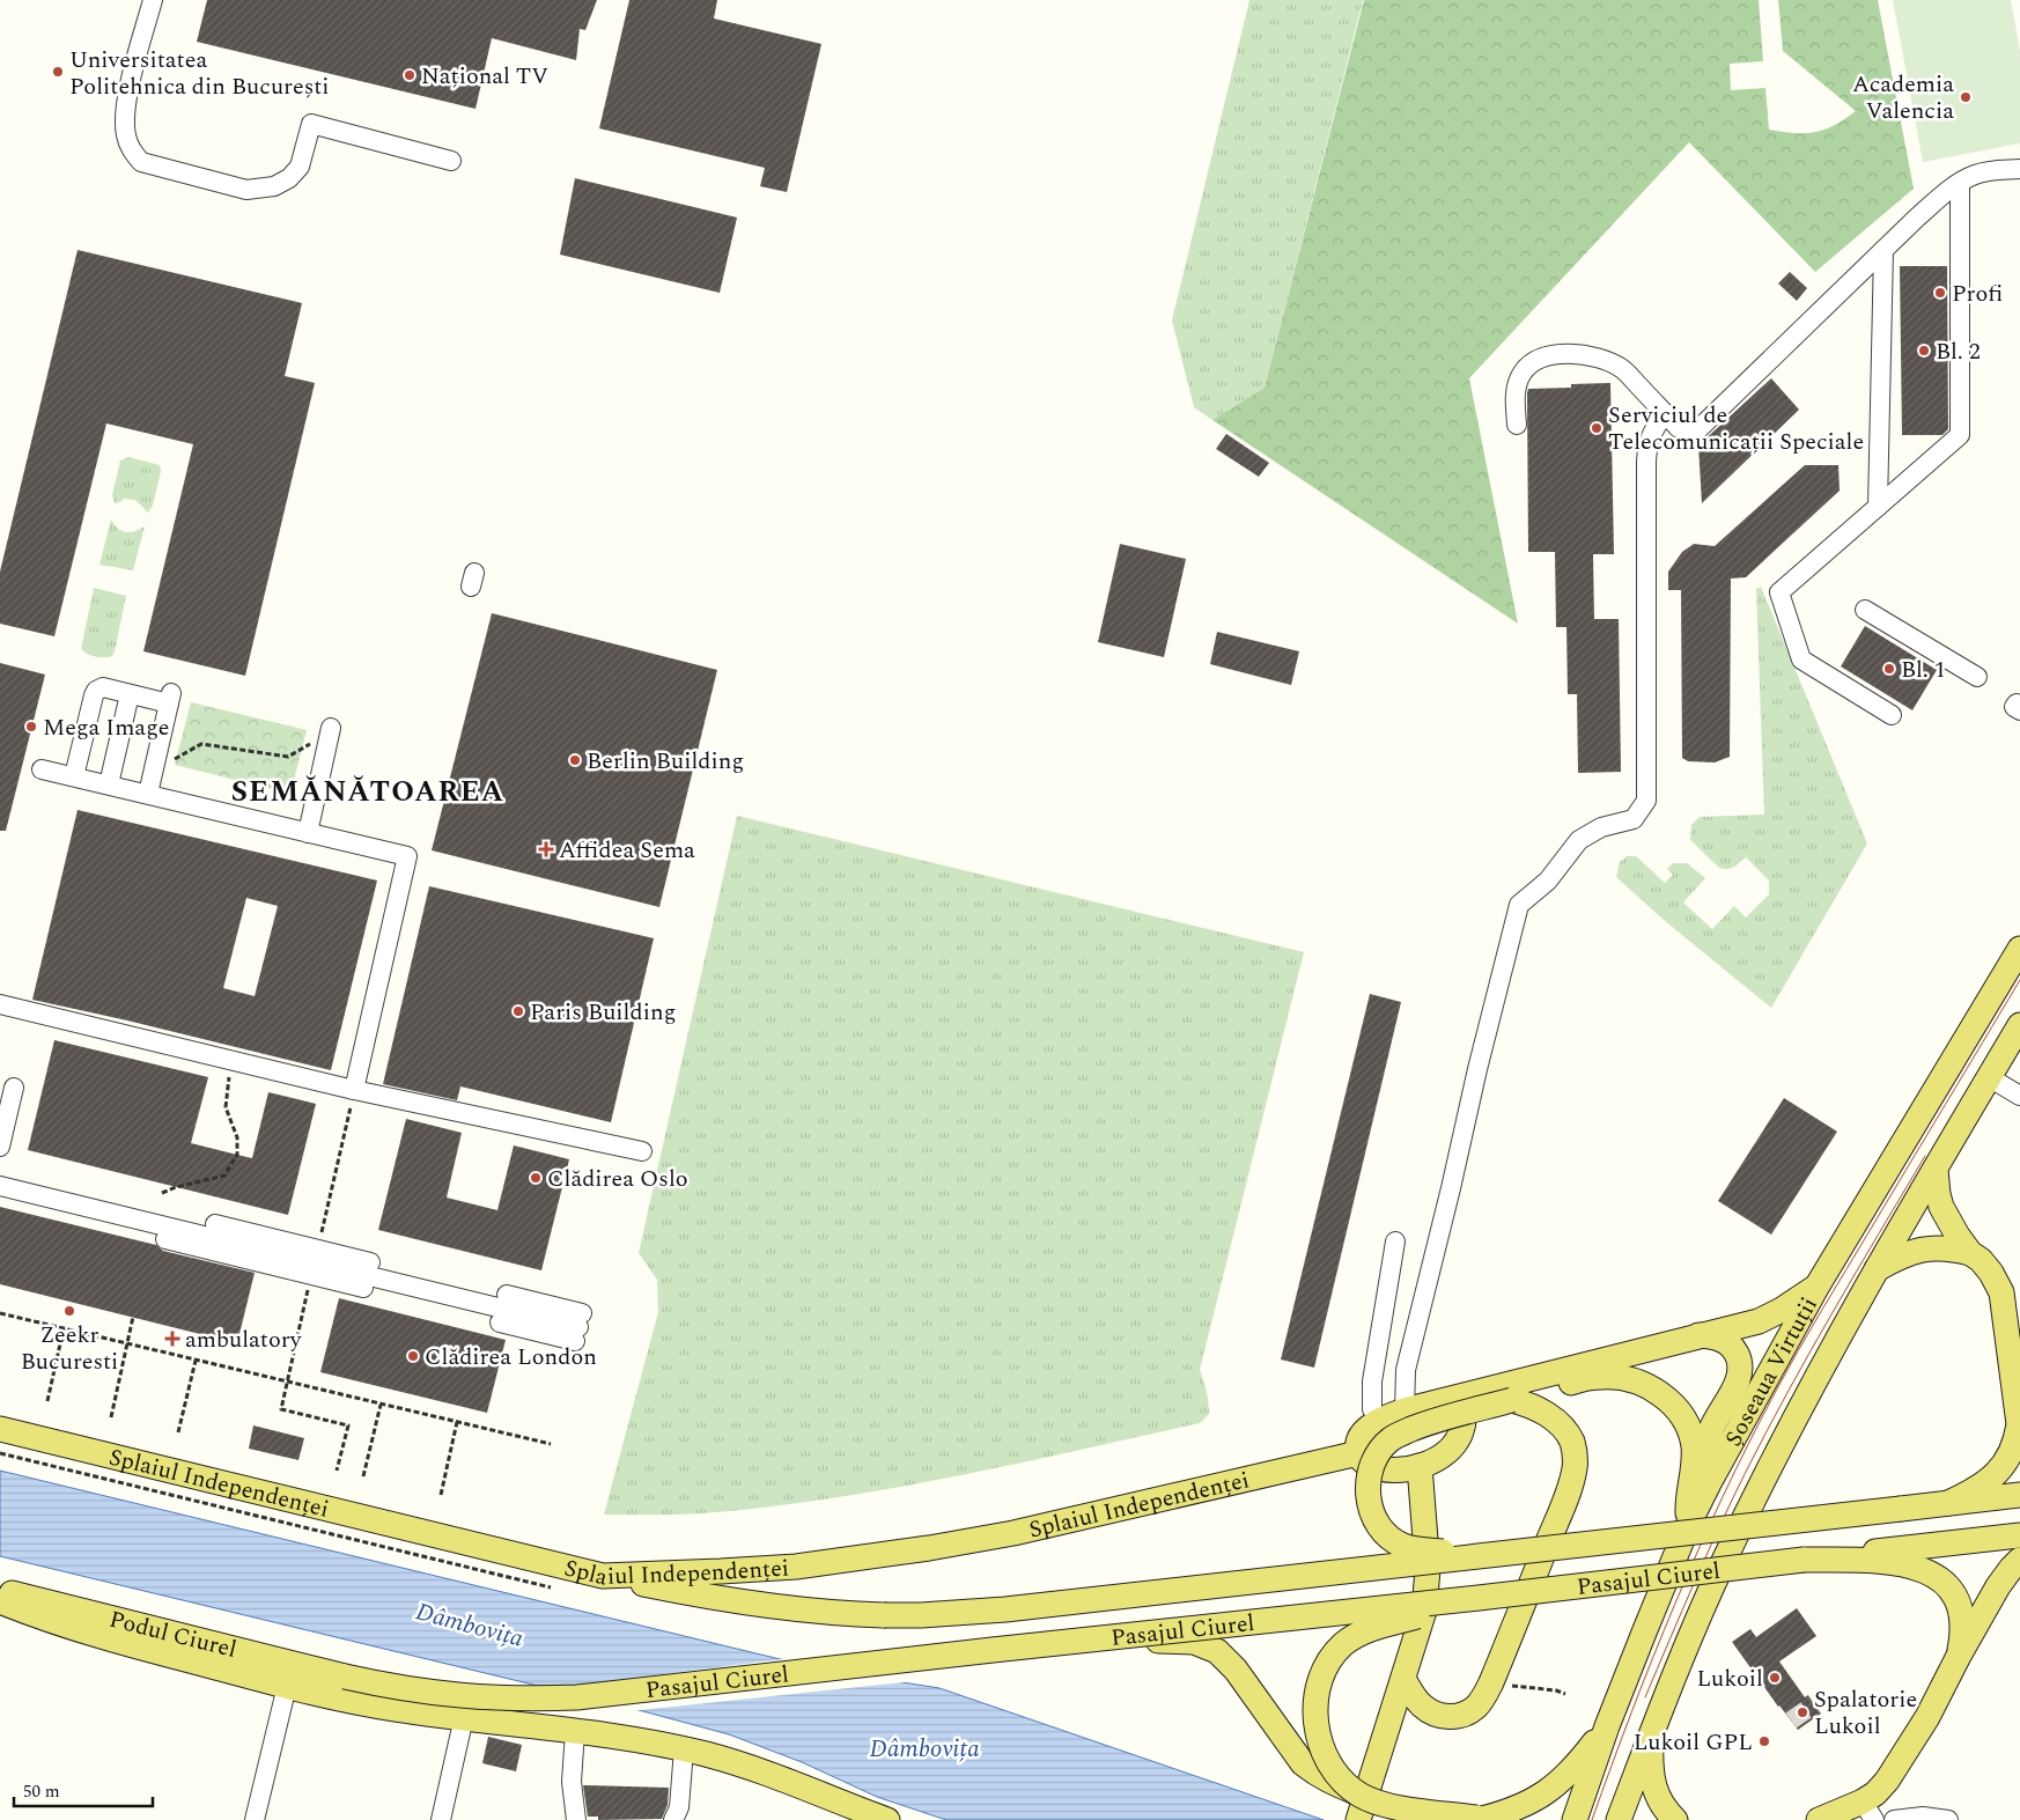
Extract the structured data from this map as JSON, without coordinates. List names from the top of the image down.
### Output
{
  "streets": {
    "main road": [
      "Șoseaua Virtuții",
      "Splaiul Independenței",
      "Pasajul Ciurel",
      "Podul Ciurel"
    ]
  },
  "crossings": [
    ["Splaiul Independenței", "Pasajul Ciurel"],
    ["Pasajul Ciurel", "Podul Ciurel"]
  ],
  "districts": ["SEMĂNĂTOAREA"],
  "water": ["Dâmbovița"],
  "places": {
    "other": [
      "Universitatea Politehnica din București",
      "Național TV",
      "Academia Valencia",
      "Profi",
      "Bl. 2",
      "Serviciul de Telecomunicații Speciale",
      "Bl. 1",
      "Mega Image",
      "Berlin Building",
      "Paris Building",
      "Clădirea Oslo",
      "Zeekr Bucuresti",
      "Clădirea London",
      "Lukoil",
      "Spalatorie Lukoil",
      "Lukoil GPL"
    ],
    "health": ["Affidea Sema", "ambulatory"]
  },
  "scale_bar": "50 m"
}
